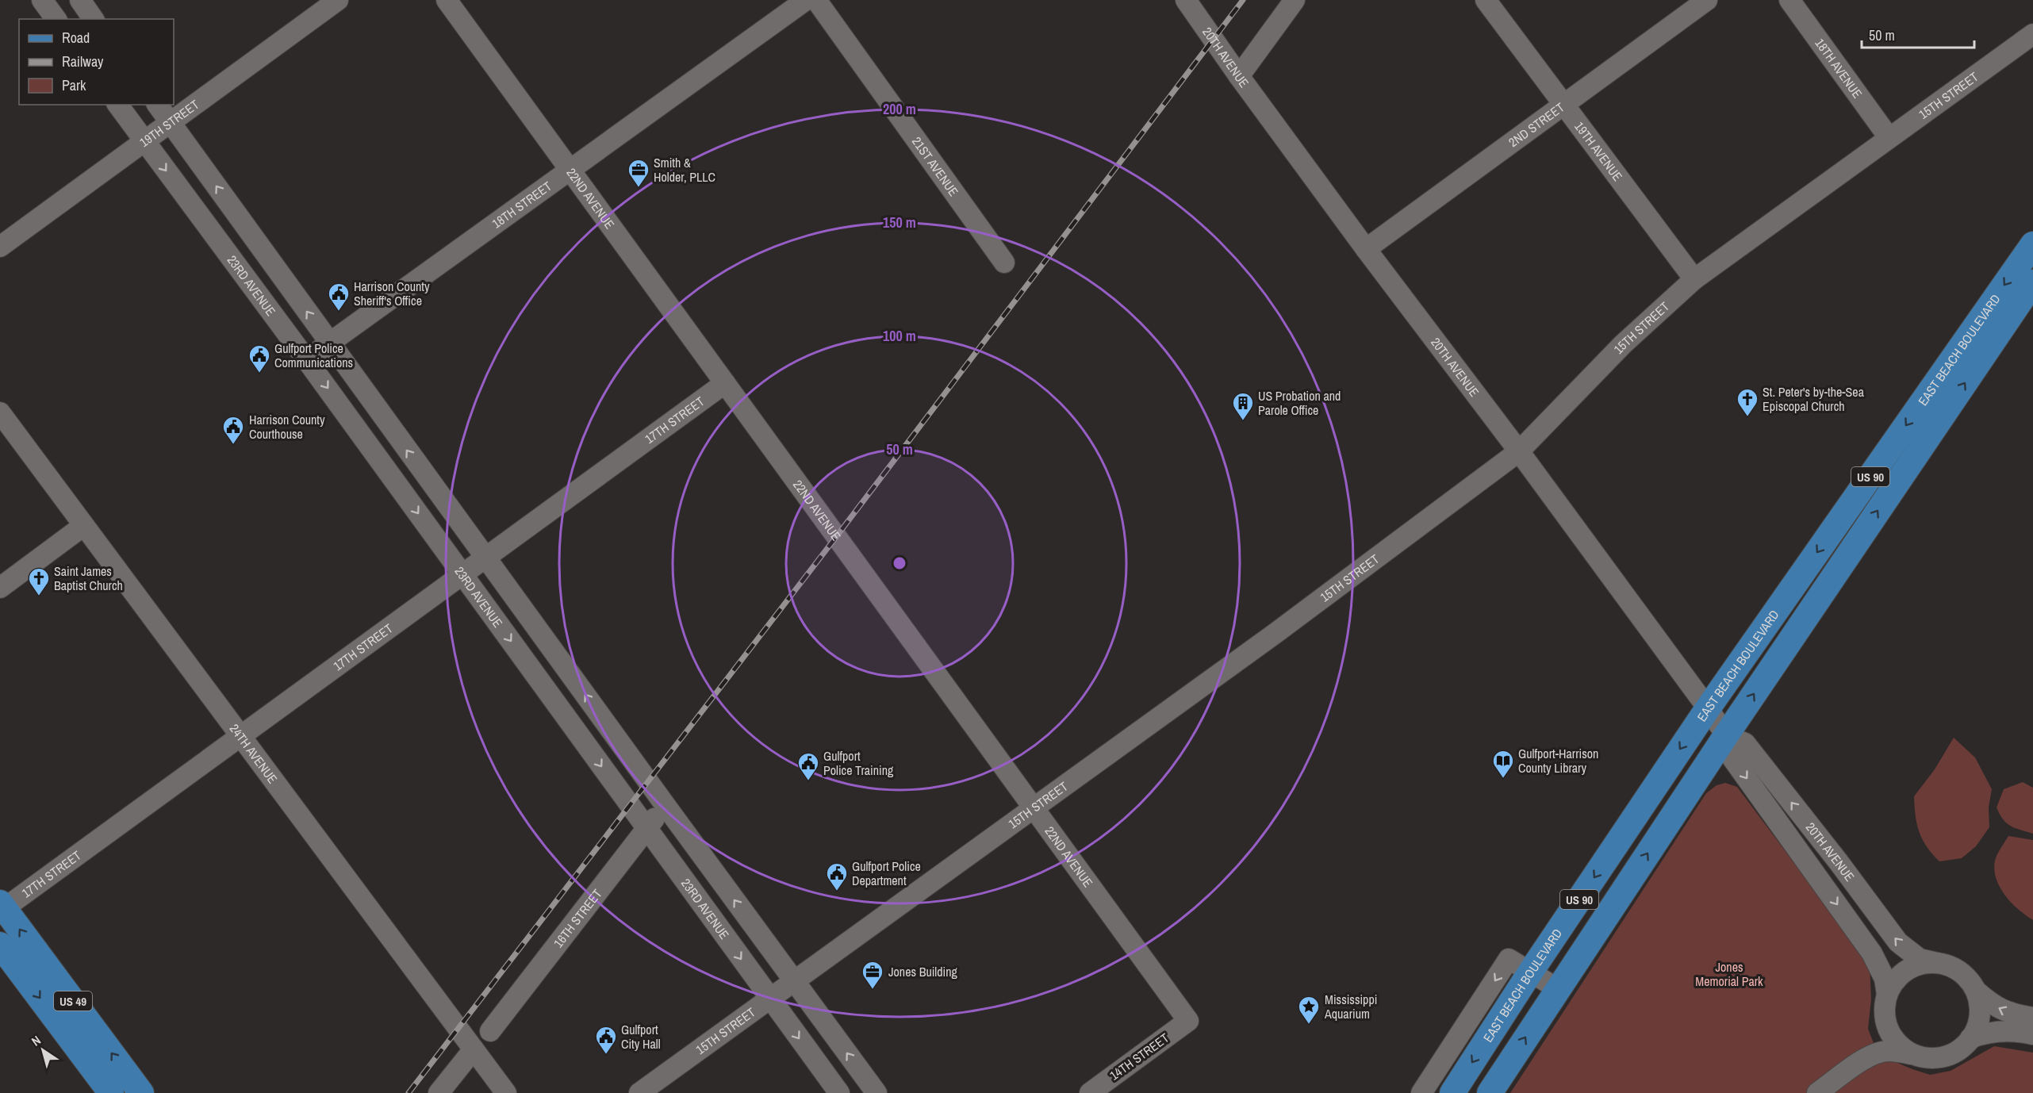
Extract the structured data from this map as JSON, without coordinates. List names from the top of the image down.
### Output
{
  "streets": {
    "main road": ["EAST BEACH BOULEVARD", "US 90", "US 49"],
    "street": [
      "20TH AVENUE",
      "18TH AVENUE",
      "15TH STREET",
      "19TH STREET",
      "2ND STREET",
      "19TH AVENUE",
      "21ST AVENUE",
      "22ND AVENUE",
      "18TH STREET",
      "23RD AVENUE",
      "17TH STREET",
      "24TH AVENUE",
      "16TH STREET",
      "14TH STREET"
    ]
  },
  "crossings": [
    ["20TH AVENUE", "15TH STREET"],
    ["20TH AVENUE", "2ND STREET"],
    ["20TH AVENUE", "EAST BEACH BOULEVARD"],
    ["18TH AVENUE", "15TH STREET"],
    ["15TH STREET", "19TH AVENUE"],
    ["15TH STREET", "22ND AVENUE"],
    ["15TH STREET", "23RD AVENUE"],
    ["19TH STREET", "23RD AVENUE"],
    ["2ND STREET", "19TH AVENUE"],
    ["22ND AVENUE", "18TH STREET"],
    ["22ND AVENUE", "17TH STREET"],
    ["22ND AVENUE", "14TH STREET"],
    ["18TH STREET", "23RD AVENUE"],
    ["23RD AVENUE", "17TH STREET"],
    ["23RD AVENUE", "16TH STREET"],
    ["17TH STREET", "24TH AVENUE"],
    ["17TH STREET", "US 49"]
  ],
  "parks": ["Jones Memorial Park"],
  "places": {
    "office": ["Smith & Holder, PLLC", "Jones Building"],
    "public building": [
      "Harrison County Sheriff's Office",
      "Gulfport Police Communications",
      "Harrison County Courthouse",
      "Gulfport Police Training",
      "Gulfport Police Department",
      "Gulfport City Hall"
    ],
    "church": ["St. Peter's by-the-Sea Episcopal Church", "Saint James Baptist Church"],
    "building": ["US Probation and Parole Office"],
    "library": ["Gulfport-Harrison County Library"],
    "place": ["Mississippi Aquarium"]
  },
  "legend": ["Road", "Railway", "Park"],
  "scale_bar": "50 m",
  "north": "top left",
  "rings": [
    "200 m",
    "150 m",
    "100 m",
    "50 m"
  ]
}
